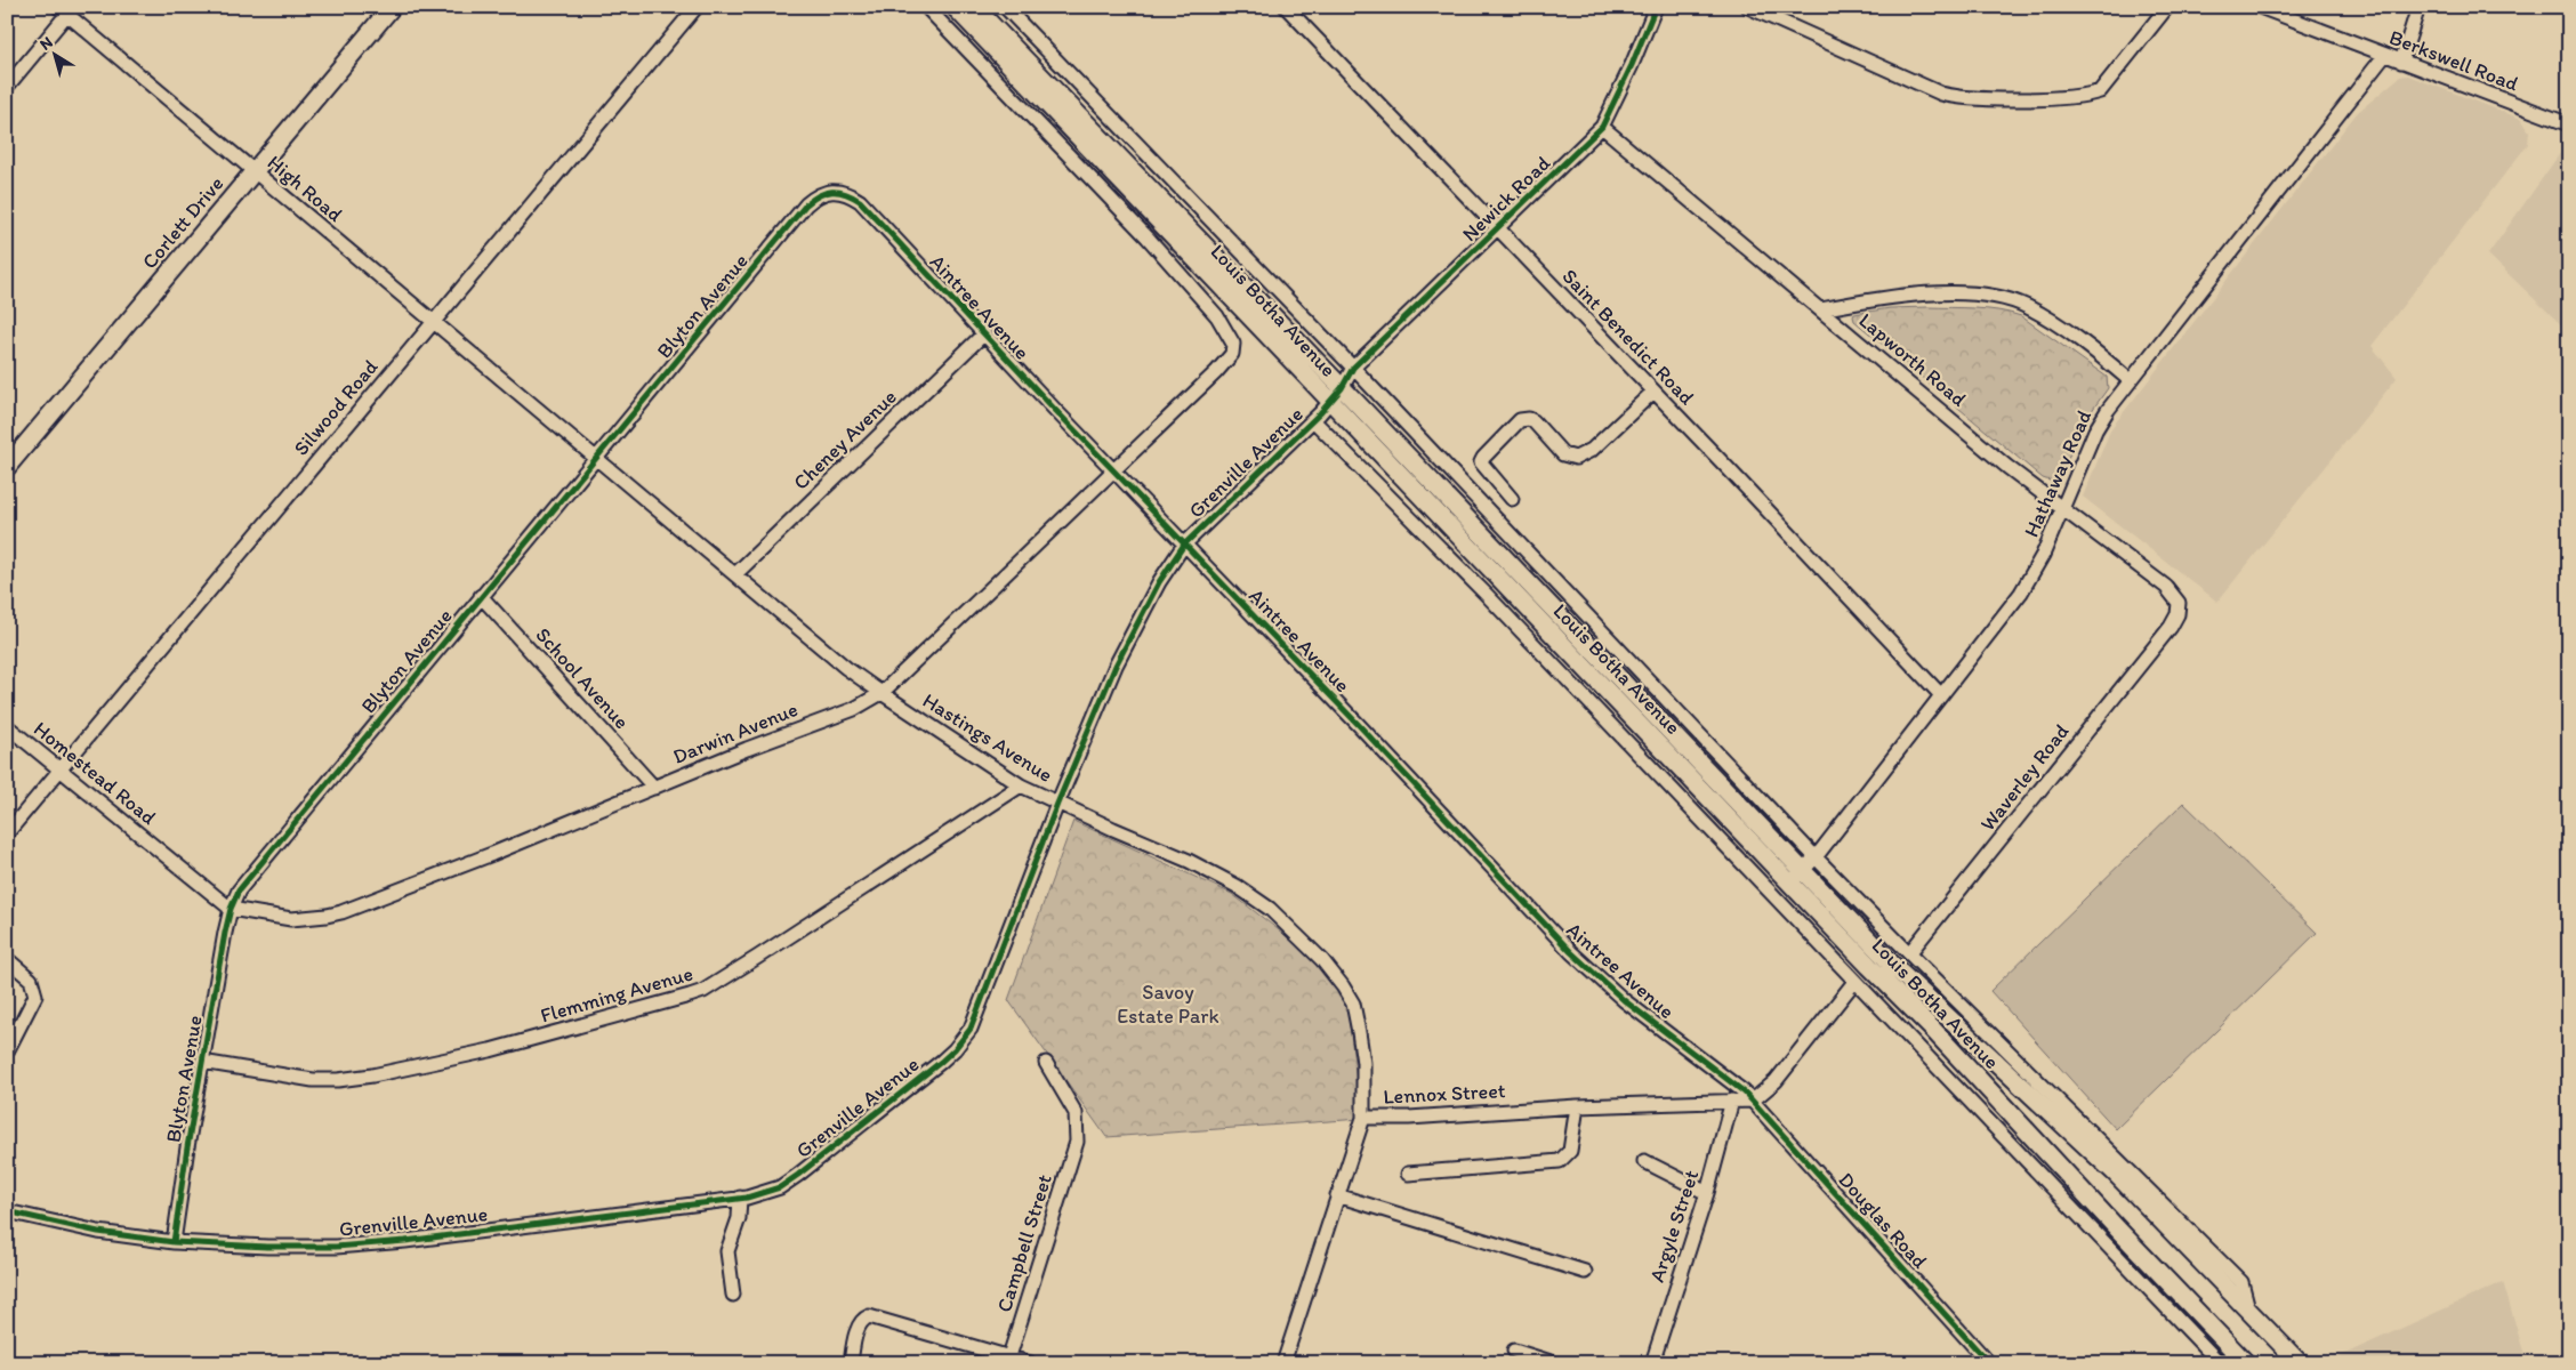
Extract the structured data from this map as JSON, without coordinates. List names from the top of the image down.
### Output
{
  "streets": {
    "main road": ["Corlett Drive", "Louis Botha Avenue"],
    "street": [
      "Berkswell Road",
      "High Road",
      "Newick Road",
      "Blyton Avenue",
      "Aintree Avenue",
      "Saint Benedict Road",
      "Lapworth Road",
      "Silwood Road",
      "Cheney Avenue",
      "Grenville Avenue",
      "Hathaway Road",
      "School Avenue",
      "Darwin Avenue",
      "Hastings Avenue",
      "Homestead Road",
      "Waverley Road",
      "Flemming Avenue",
      "Lennox Street",
      "Douglas Road",
      "Argyle Street",
      "Campbell Street"
    ]
  },
  "crossings": [
    ["Berkswell Road", "Hathaway Road"],
    ["High Road", "Corlett Drive"],
    ["High Road", "Silwood Road"],
    ["High Road", "Hastings Avenue"],
    ["Newick Road", "Louis Botha Avenue"],
    ["Newick Road", "Saint Benedict Road"],
    ["Newick Road", "Lapworth Road"],
    ["Newick Road", "Grenville Avenue"],
    ["Blyton Avenue", "Aintree Avenue"],
    ["Blyton Avenue", "Grenville Avenue"],
    ["Blyton Avenue", "School Avenue"],
    ["Blyton Avenue", "Darwin Avenue"],
    ["Blyton Avenue", "Hastings Avenue"],
    ["Blyton Avenue", "Flemming Avenue"],
    ["Aintree Avenue", "Cheney Avenue"],
    ["Aintree Avenue", "Grenville Avenue"],
    ["Aintree Avenue", "Darwin Avenue"],
    ["Aintree Avenue", "Lennox Street"],
    ["Aintree Avenue", "Douglas Road"],
    ["Louis Botha Avenue", "Grenville Avenue"],
    ["Louis Botha Avenue", "Hathaway Road"],
    ["Louis Botha Avenue", "Waverley Road"],
    ["Saint Benedict Road", "Hathaway Road"],
    ["Lapworth Road", "Hathaway Road"],
    ["Lapworth Road", "Waverley Road"],
    ["Silwood Road", "Homestead Road"],
    ["Cheney Avenue", "Hastings Avenue"],
    ["Grenville Avenue", "Hastings Avenue"],
    ["School Avenue", "Darwin Avenue"],
    ["Darwin Avenue", "Hastings Avenue"],
    ["Darwin Avenue", "Homestead Road"],
    ["Hastings Avenue", "Flemming Avenue"],
    ["Hastings Avenue", "Lennox Street"],
    ["Lennox Street", "Douglas Road"],
    ["Lennox Street", "Argyle Street"]
  ],
  "parks": ["Savoy Estate Park"],
  "north": "top left"
}
